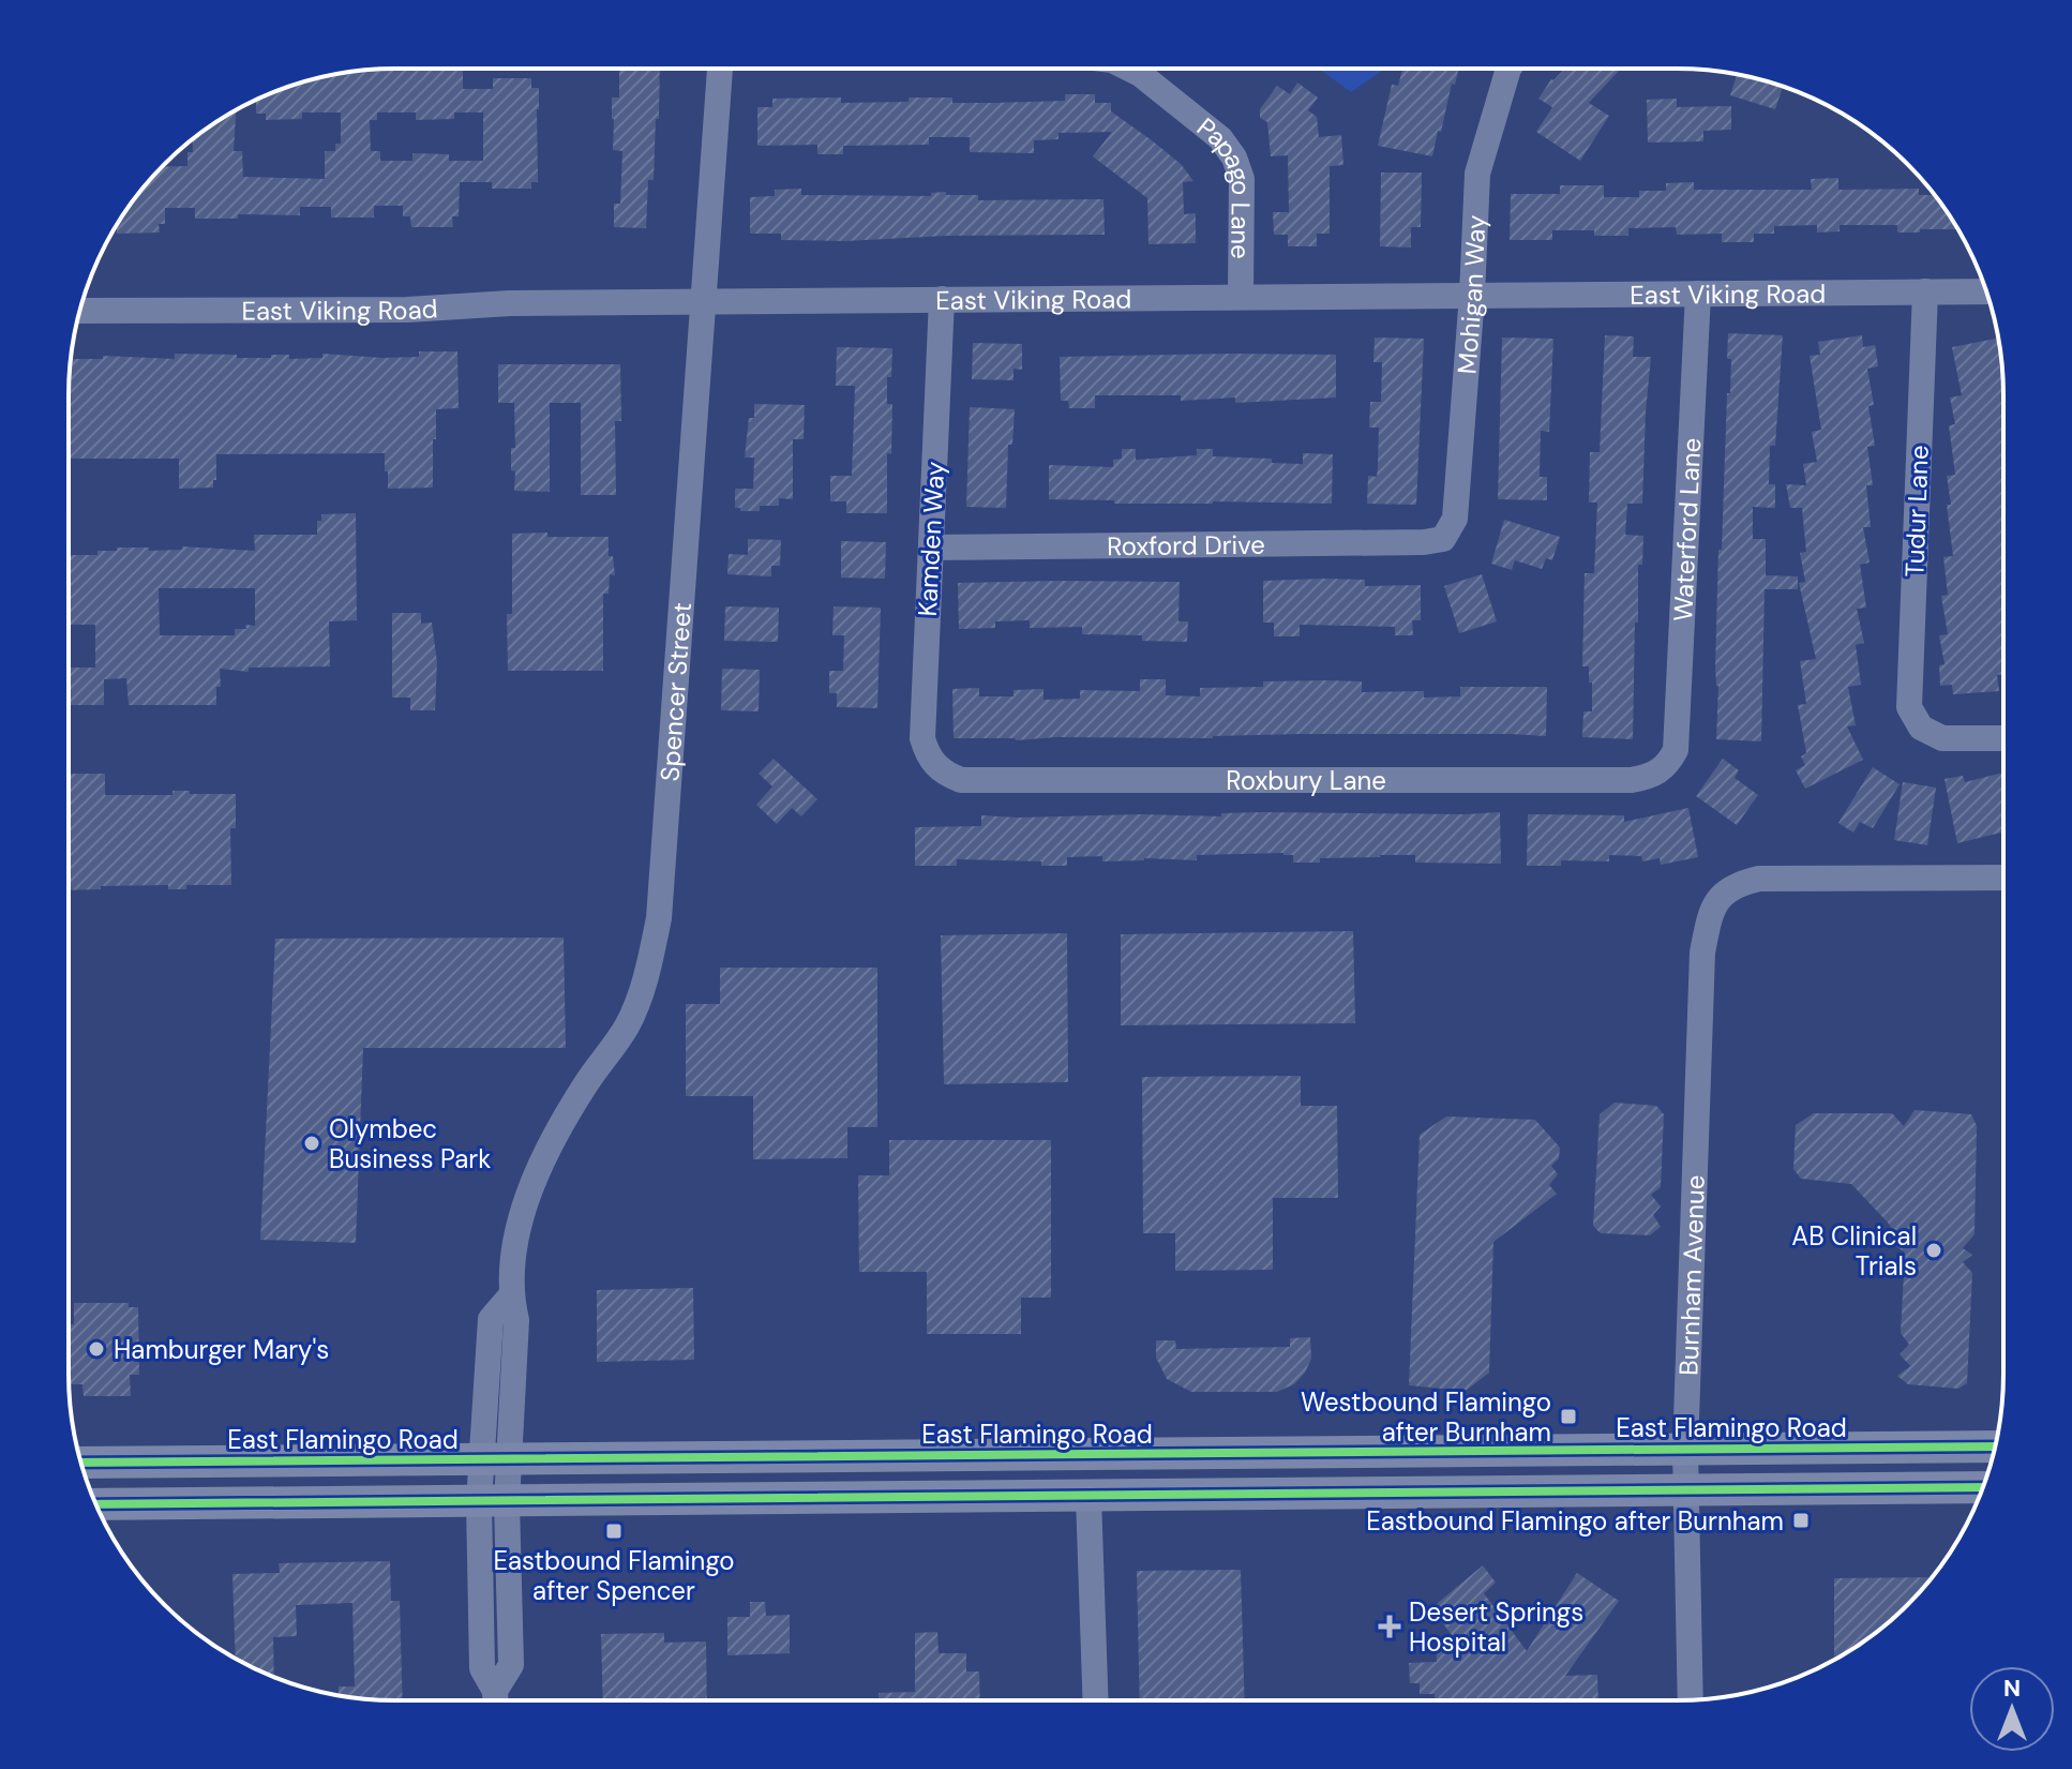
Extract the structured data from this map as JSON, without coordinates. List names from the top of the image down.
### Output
{
  "streets": {
    "main road": ["East Flamingo Road"],
    "street": [
      "Papago Lane",
      "East Viking Road",
      "Mohigan Way",
      "Tudur Lane",
      "Waterford Lane",
      "Kamden Way",
      "Roxford Drive",
      "Spencer Street",
      "Roxbury Lane",
      "Burnham Avenue"
    ]
  },
  "crossings": [
    ["Papago Lane", "East Viking Road"],
    ["East Viking Road", "Mohigan Way"],
    ["East Viking Road", "Tudur Lane"],
    ["East Viking Road", "Waterford Lane"],
    ["East Viking Road", "Kamden Way"],
    ["East Viking Road", "Spencer Street"],
    ["Mohigan Way", "Roxford Drive"],
    ["Waterford Lane", "Roxbury Lane"],
    ["Kamden Way", "Roxford Drive"],
    ["Kamden Way", "Roxbury Lane"],
    ["Spencer Street", "East Flamingo Road"],
    ["Burnham Avenue", "East Flamingo Road"]
  ],
  "places": {
    "other": ["Olymbec Business Park", "AB Clinical Trials", "Hamburger Mary's"],
    "transit": ["Westbound Flamingo after Burnham", "Eastbound Flamingo after Burnham", "Eastbound Flamingo after Spencer"],
    "health": ["Desert Springs Hospital"]
  },
  "north": "top"
}
